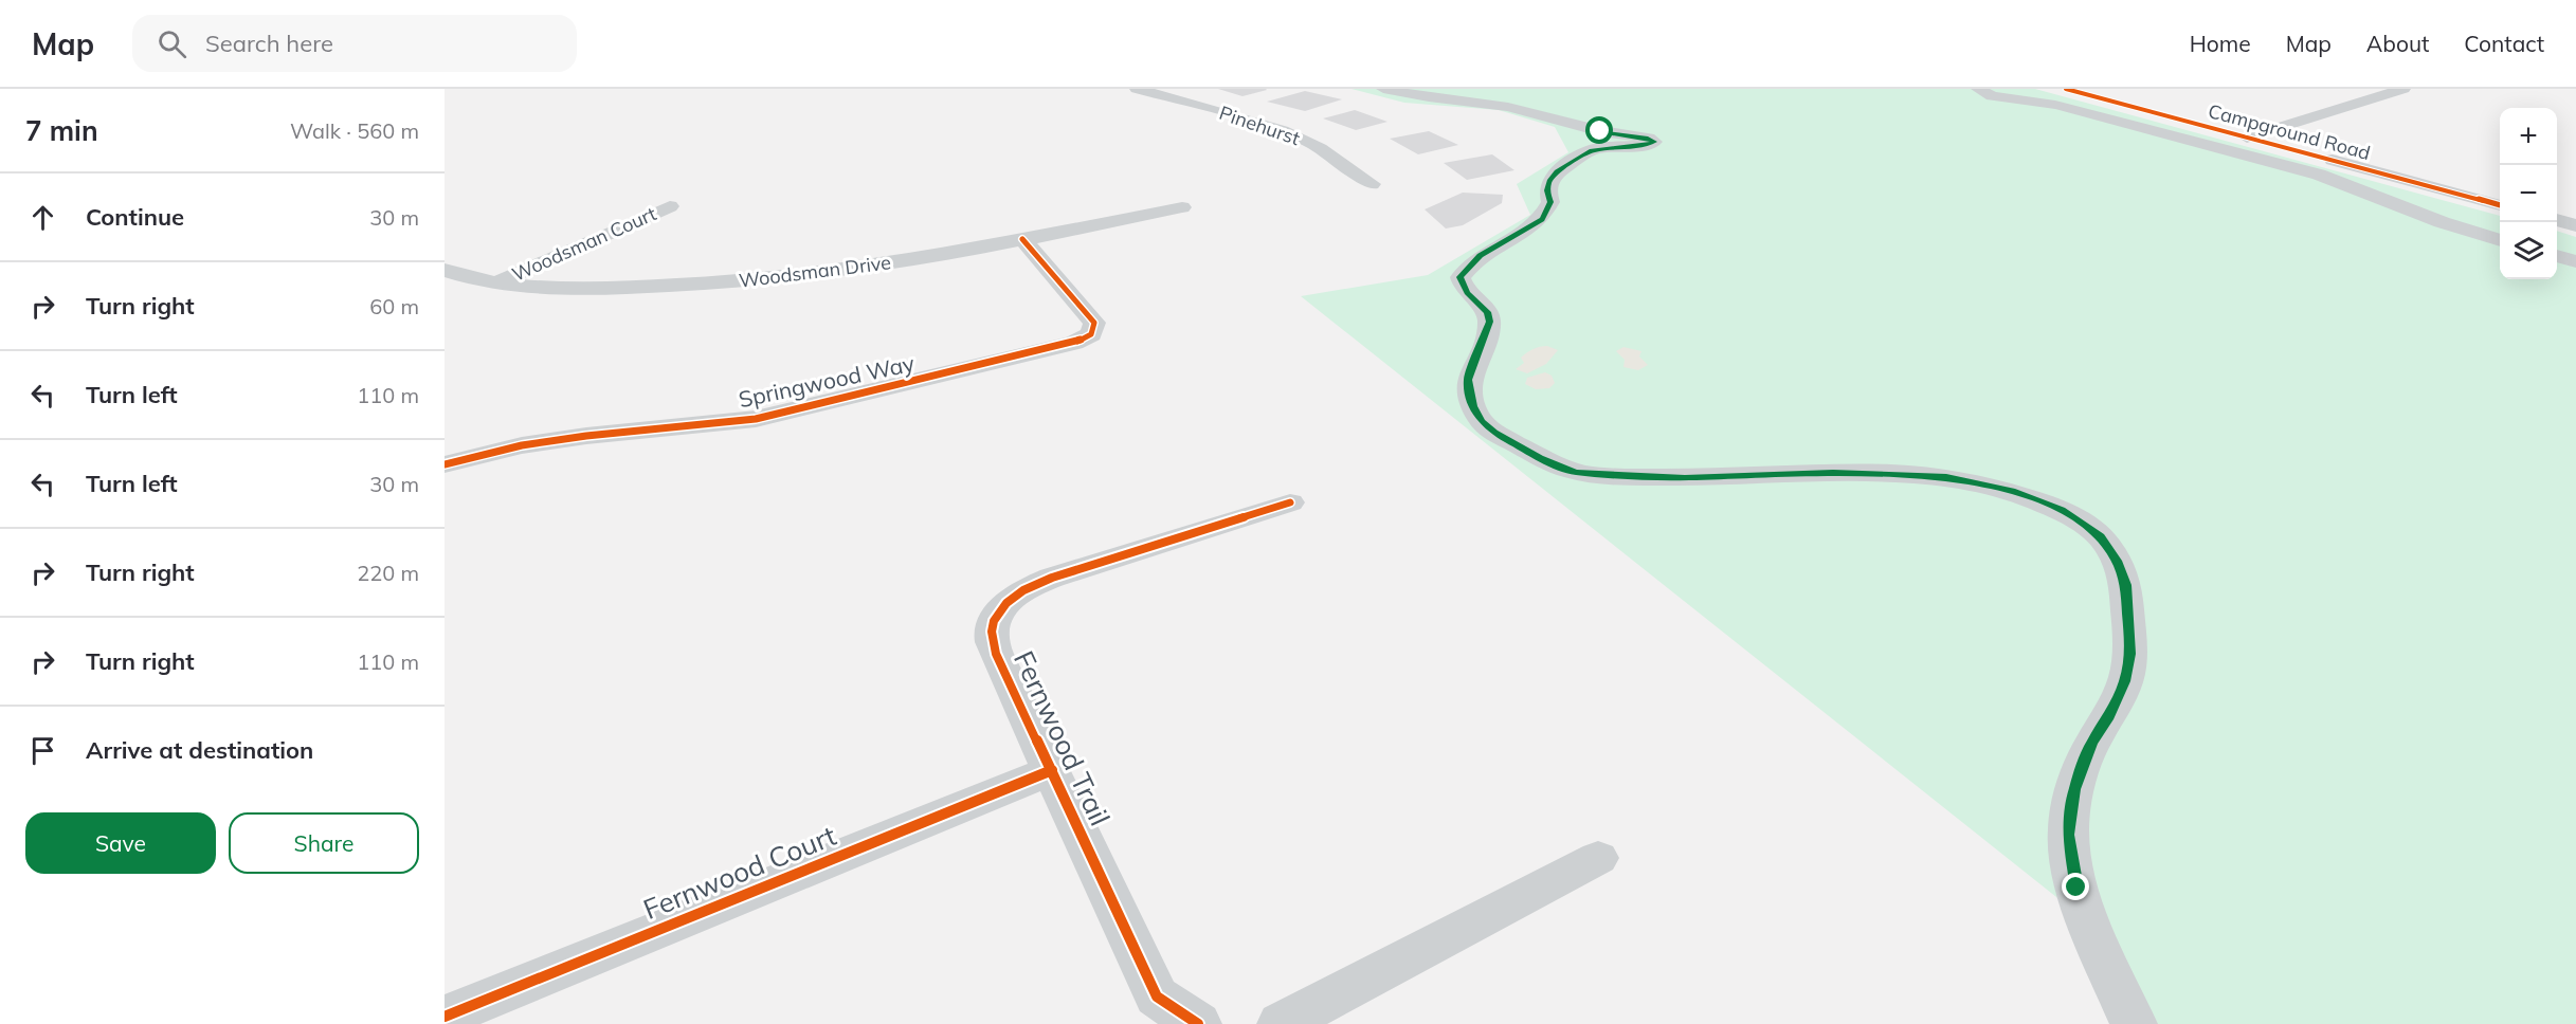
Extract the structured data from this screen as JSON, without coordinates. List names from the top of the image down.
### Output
{
  "streets": {
    "street": [
      "Pinehurst",
      "Campground Road",
      "Woodsman Court",
      "Woodsman Drive",
      "Springwood Way",
      "Fernwood Trail",
      "Fernwood Court"
    ]
  },
  "crossings": [
    ["Woodsman Court", "Woodsman Drive"],
    ["Woodsman Drive", "Springwood Way"],
    ["Fernwood Trail", "Fernwood Court"]
  ],
  "page": {
    "header": "Map",
    "search": "Search here",
    "nav": [
      "Home",
      "Map",
      "About",
      "Contact"
    ],
    "heading": ["7 min", "Walk · 560 m"],
    "map_buttons": ["+", "−"],
    "list": [
      ["Continue", "30 m"],
      ["Turn right", "60 m"],
      ["Turn left", "110 m"],
      ["Turn left", "30 m"],
      ["Turn right", "220 m"],
      ["Turn right", "110 m"],
      "Arrive at destination"
    ],
    "buttons": ["Save", "Share"]
  }
}
